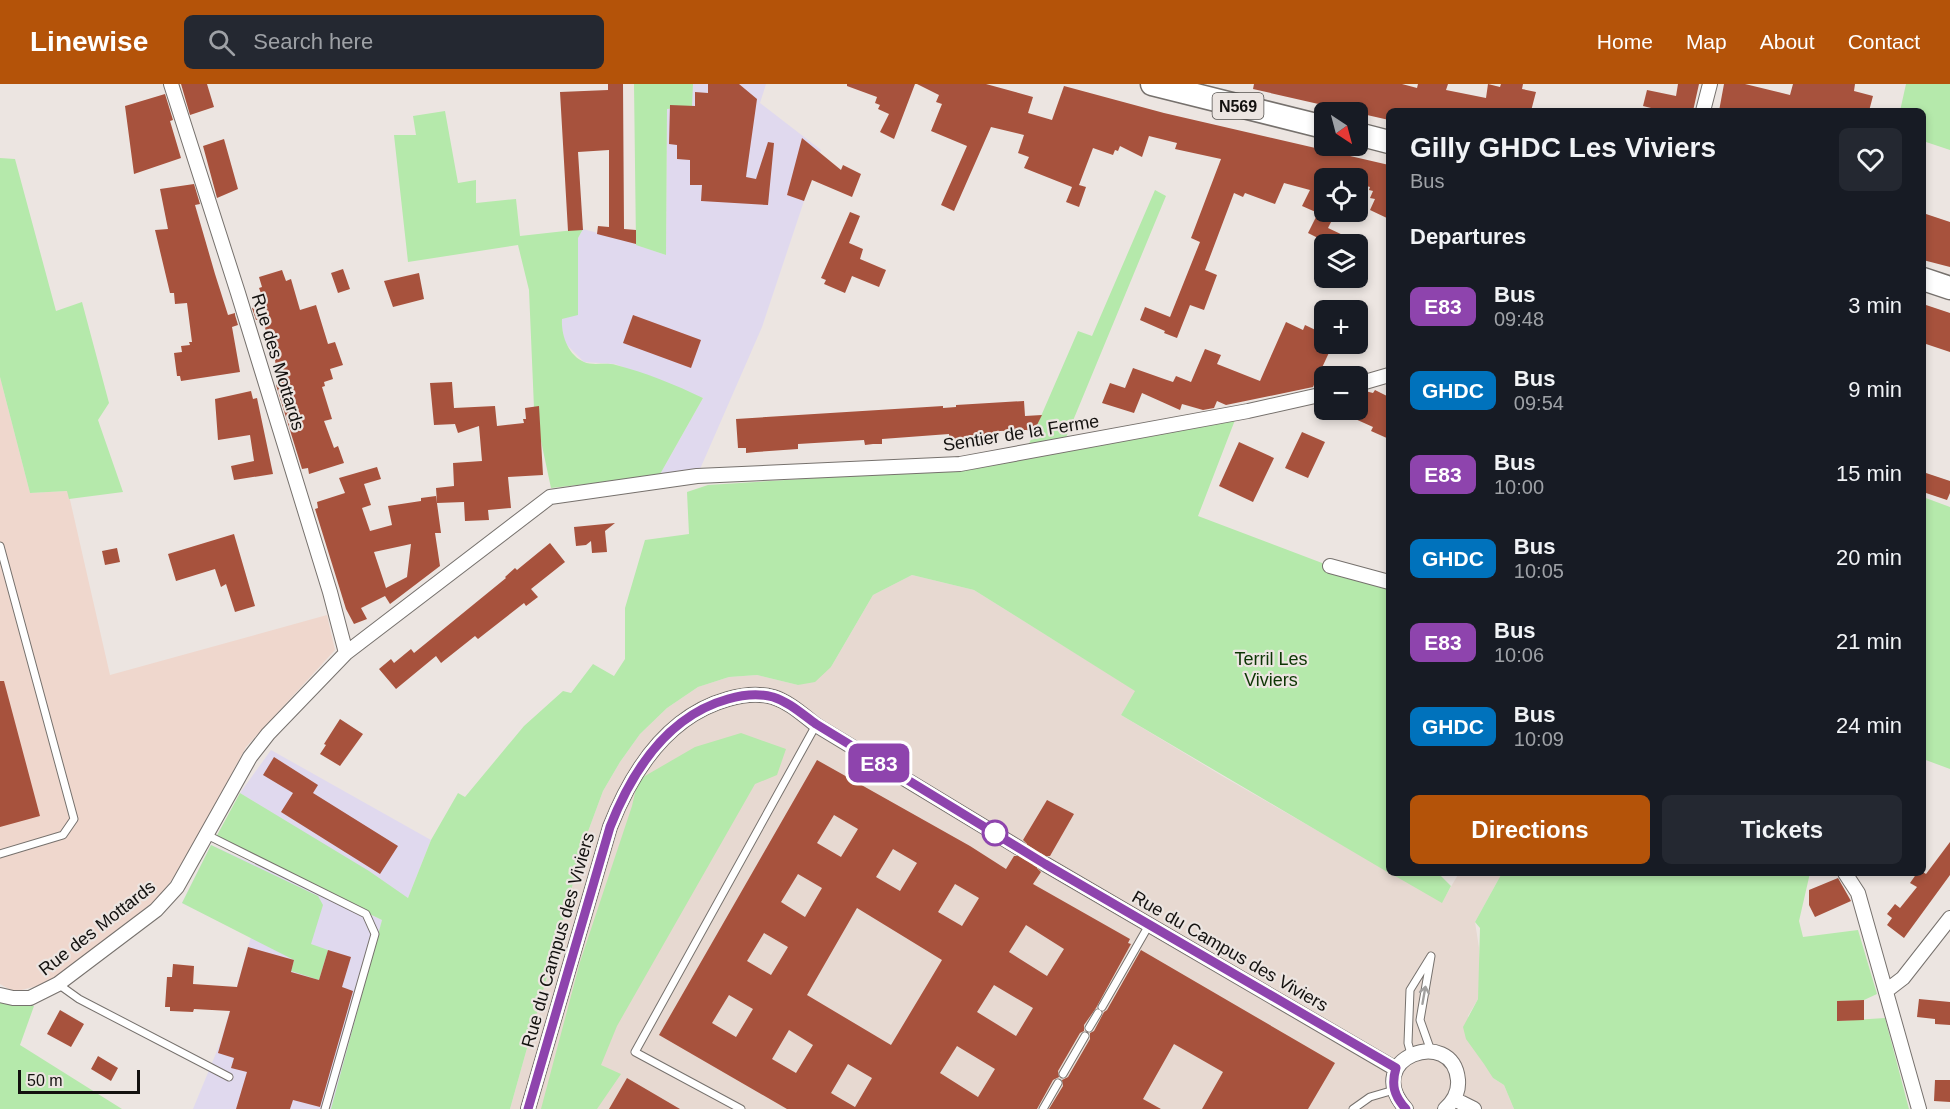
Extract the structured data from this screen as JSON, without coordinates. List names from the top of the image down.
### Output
{
  "streets": {
    "main road": ["N569"],
    "street": ["Rue des Mottards", "Sentier de la Ferme", "Rue du Campus des Viviers"]
  },
  "crossings": [
    ["Rue des Mottards", "Sentier de la Ferme"]
  ],
  "parks": ["Terril Les Viviers"],
  "lines": ["bus line E83"],
  "scale_bar": "50 m",
  "north": "bottom right",
  "page": {
    "header": "Linewise",
    "search": "Search here",
    "nav": [
      "Home",
      "Map",
      "About",
      "Contact"
    ],
    "on_map": "E83",
    "map_buttons": ["+", "−"],
    "heading": [
      ["Gilly GHDC Les Viviers", "Bus"],
      "Departures"
    ],
    "list": [
      {
        "mark": "E83",
        "name": "Bus",
        "note": "09:48",
        "value": "3 min"
      },
      {
        "mark": "GHDC",
        "name": "Bus",
        "note": "09:54",
        "value": "9 min"
      },
      {
        "mark": "E83",
        "name": "Bus",
        "note": "10:00",
        "value": "15 min"
      },
      {
        "mark": "GHDC",
        "name": "Bus",
        "note": "10:05",
        "value": "20 min"
      },
      {
        "mark": "E83",
        "name": "Bus",
        "note": "10:06",
        "value": "21 min"
      },
      {
        "mark": "GHDC",
        "name": "Bus",
        "note": "10:09",
        "value": "24 min"
      }
    ],
    "buttons": ["Directions", "Tickets"],
    "scale": "50 m"
  }
}
